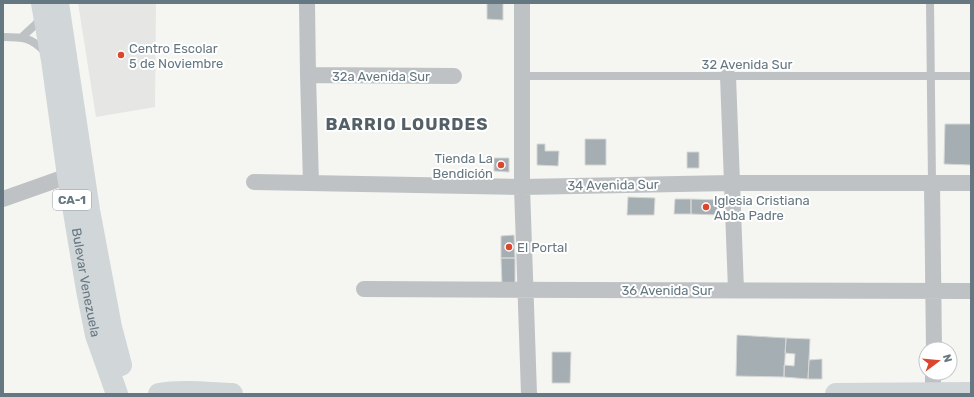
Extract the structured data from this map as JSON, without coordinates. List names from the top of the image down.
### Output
{
  "streets": {
    "main road": ["CA-1", "Bulevar Venezuela"],
    "street": ["32a Avenida Sur", "34 Avenida Sur", "36 Avenida Sur"],
    "lane": ["32 Avenida Sur"]
  },
  "districts": ["BARRIO LOURDES"],
  "places": [
    "Centro Escolar 5 de Noviembre",
    "Tienda La Bendición",
    "Iglesia Cristiana Abba Padre",
    "El Portal"
  ],
  "north": "right"
}
